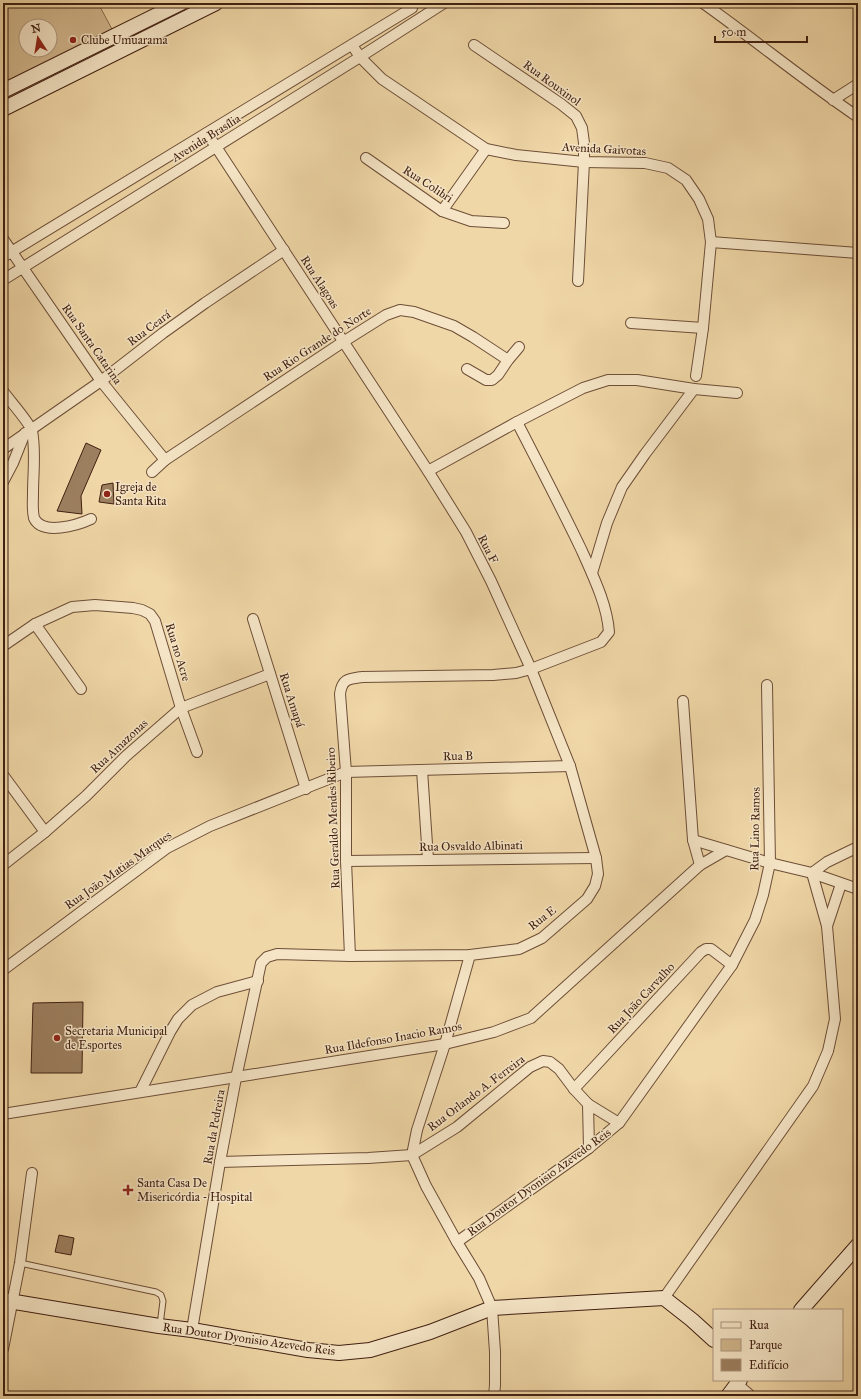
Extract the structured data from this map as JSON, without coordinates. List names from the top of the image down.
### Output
{
  "streets": {
    "main road": ["Rua Doutor Dyonisio Azevedo Reis"],
    "street": [
      "Rua Rouxinol",
      "Avenida Brasília",
      "Avenida Gaivotas",
      "Rua Colibri",
      "Rua Alagoas",
      "Rua Ceará",
      "Rua Santa Catarina",
      "Rua Rio Grande do Norte",
      "Rua F",
      "Rua no Acre",
      "Rua Amapá",
      "Rua Amazonas",
      "Rua B",
      "Rua Geraldo Mendes Ribeiro",
      "Rua Lino Ramos",
      "Rua Osvaldo Albinati",
      "Rua João Matias Marques",
      "Rua E",
      "Rua João Carvalho",
      "Rua Ildefonso Inacio Ramos",
      "Rua Orlando A. Ferreira",
      "Rua da Pedreira"
    ]
  },
  "crossings": [
    ["Rua Rouxinol", "Avenida Gaivotas"],
    ["Avenida Brasília", "Avenida Gaivotas"],
    ["Avenida Brasília", "Rua Alagoas"],
    ["Avenida Brasília", "Rua Santa Catarina"],
    ["Rua Alagoas", "Rua Ceará"],
    ["Rua Alagoas", "Rua Rio Grande do Norte"],
    ["Rua Alagoas", "Rua F"],
    ["Rua Ceará", "Rua Santa Catarina"],
    ["Rua Santa Catarina", "Rua Rio Grande do Norte"],
    ["Rua F", "Rua Geraldo Mendes Ribeiro"],
    ["Rua F", "Rua E"],
    ["Rua no Acre", "Rua Amazonas"],
    ["Rua Amapá", "Rua Amazonas"],
    ["Rua Amapá", "Rua João Matias Marques"],
    ["Rua B", "Rua Geraldo Mendes Ribeiro"],
    ["Rua B", "Rua João Matias Marques"],
    ["Rua B", "Rua E"],
    ["Rua Geraldo Mendes Ribeiro", "Rua Osvaldo Albinati"],
    ["Rua Geraldo Mendes Ribeiro", "Rua João Matias Marques"],
    ["Rua Geraldo Mendes Ribeiro", "Rua E"],
    ["Rua Lino Ramos", "Rua João Carvalho"],
    ["Rua Lino Ramos", "Rua Doutor Dyonisio Azevedo Reis"],
    ["Rua Osvaldo Albinati", "Rua E"],
    ["Rua E", "Rua da Pedreira"],
    ["Rua João Carvalho", "Rua Orlando A. Ferreira"],
    ["Rua João Carvalho", "Rua Doutor Dyonisio Azevedo Reis"],
    ["Rua Ildefonso Inacio Ramos", "Rua da Pedreira"],
    ["Rua Orlando A. Ferreira", "Rua da Pedreira"],
    ["Rua Orlando A. Ferreira", "Rua Doutor Dyonisio Azevedo Reis"],
    ["Rua da Pedreira", "Rua Doutor Dyonisio Azevedo Reis"]
  ],
  "places": {
    "other": ["Clube Umuarama", "Igreja de Santa Rita", "Secretaria Municipal de Esportes"],
    "health": ["Santa Casa De Misericórdia - Hospital"]
  },
  "legend": ["Rua", "Parque", "Edifício"],
  "scale_bar": "50 m",
  "north": "top"
}
